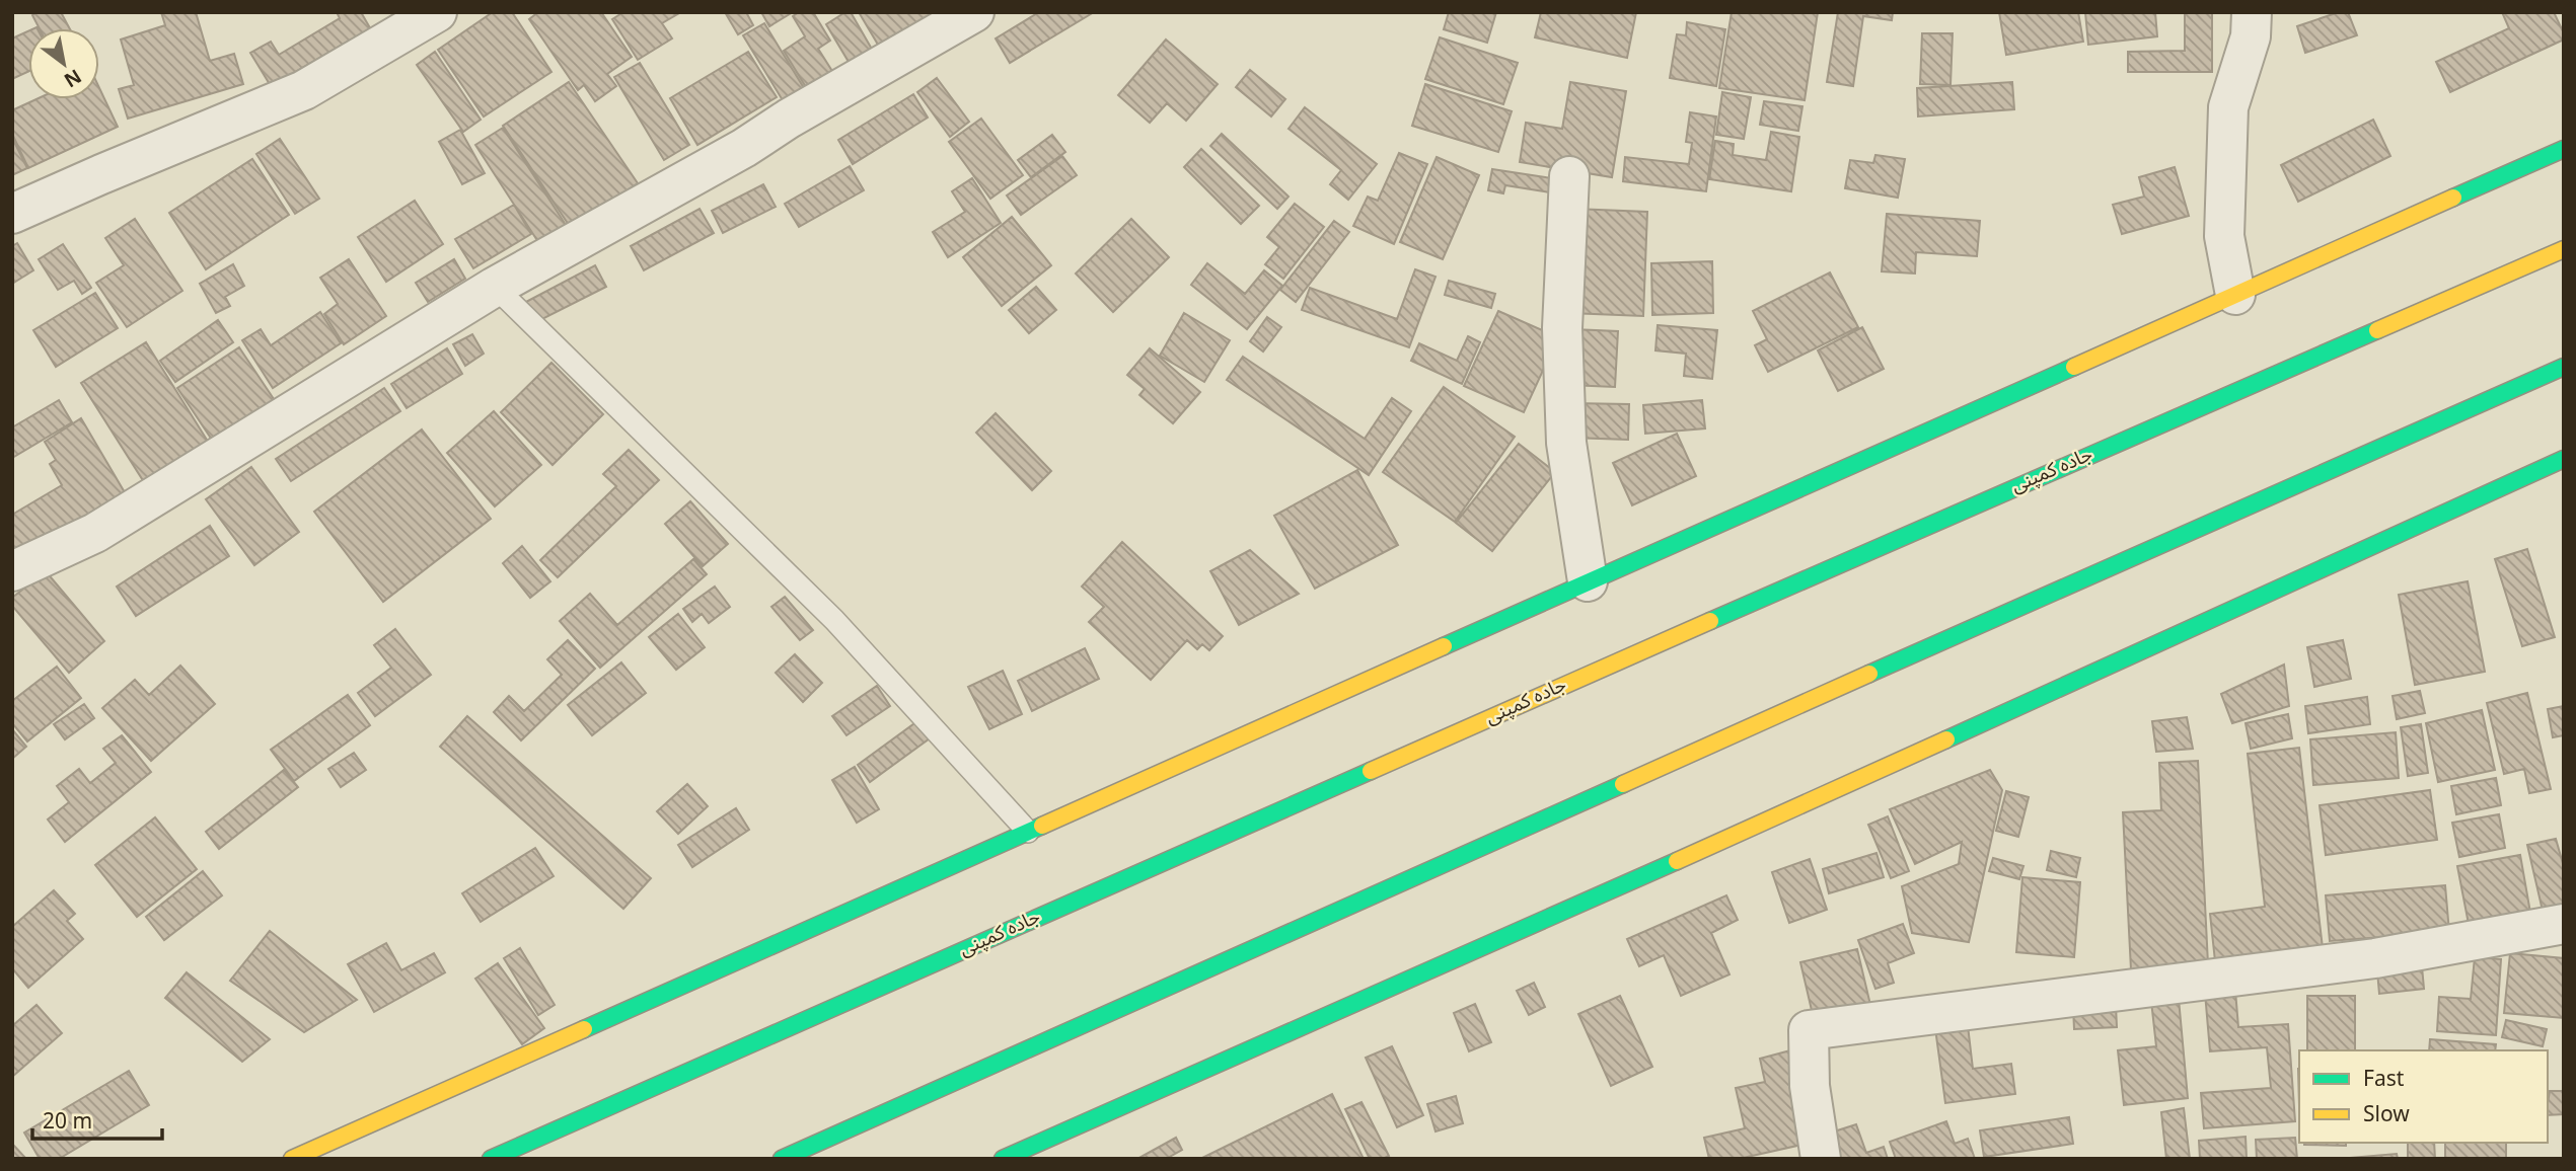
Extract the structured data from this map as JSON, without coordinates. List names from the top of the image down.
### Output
{
  "streets": {
    "main road": ["جاده کمپنی"]
  },
  "legend": ["Fast", "Slow"],
  "scale_bar": "20 m",
  "north": "bottom right"
}
